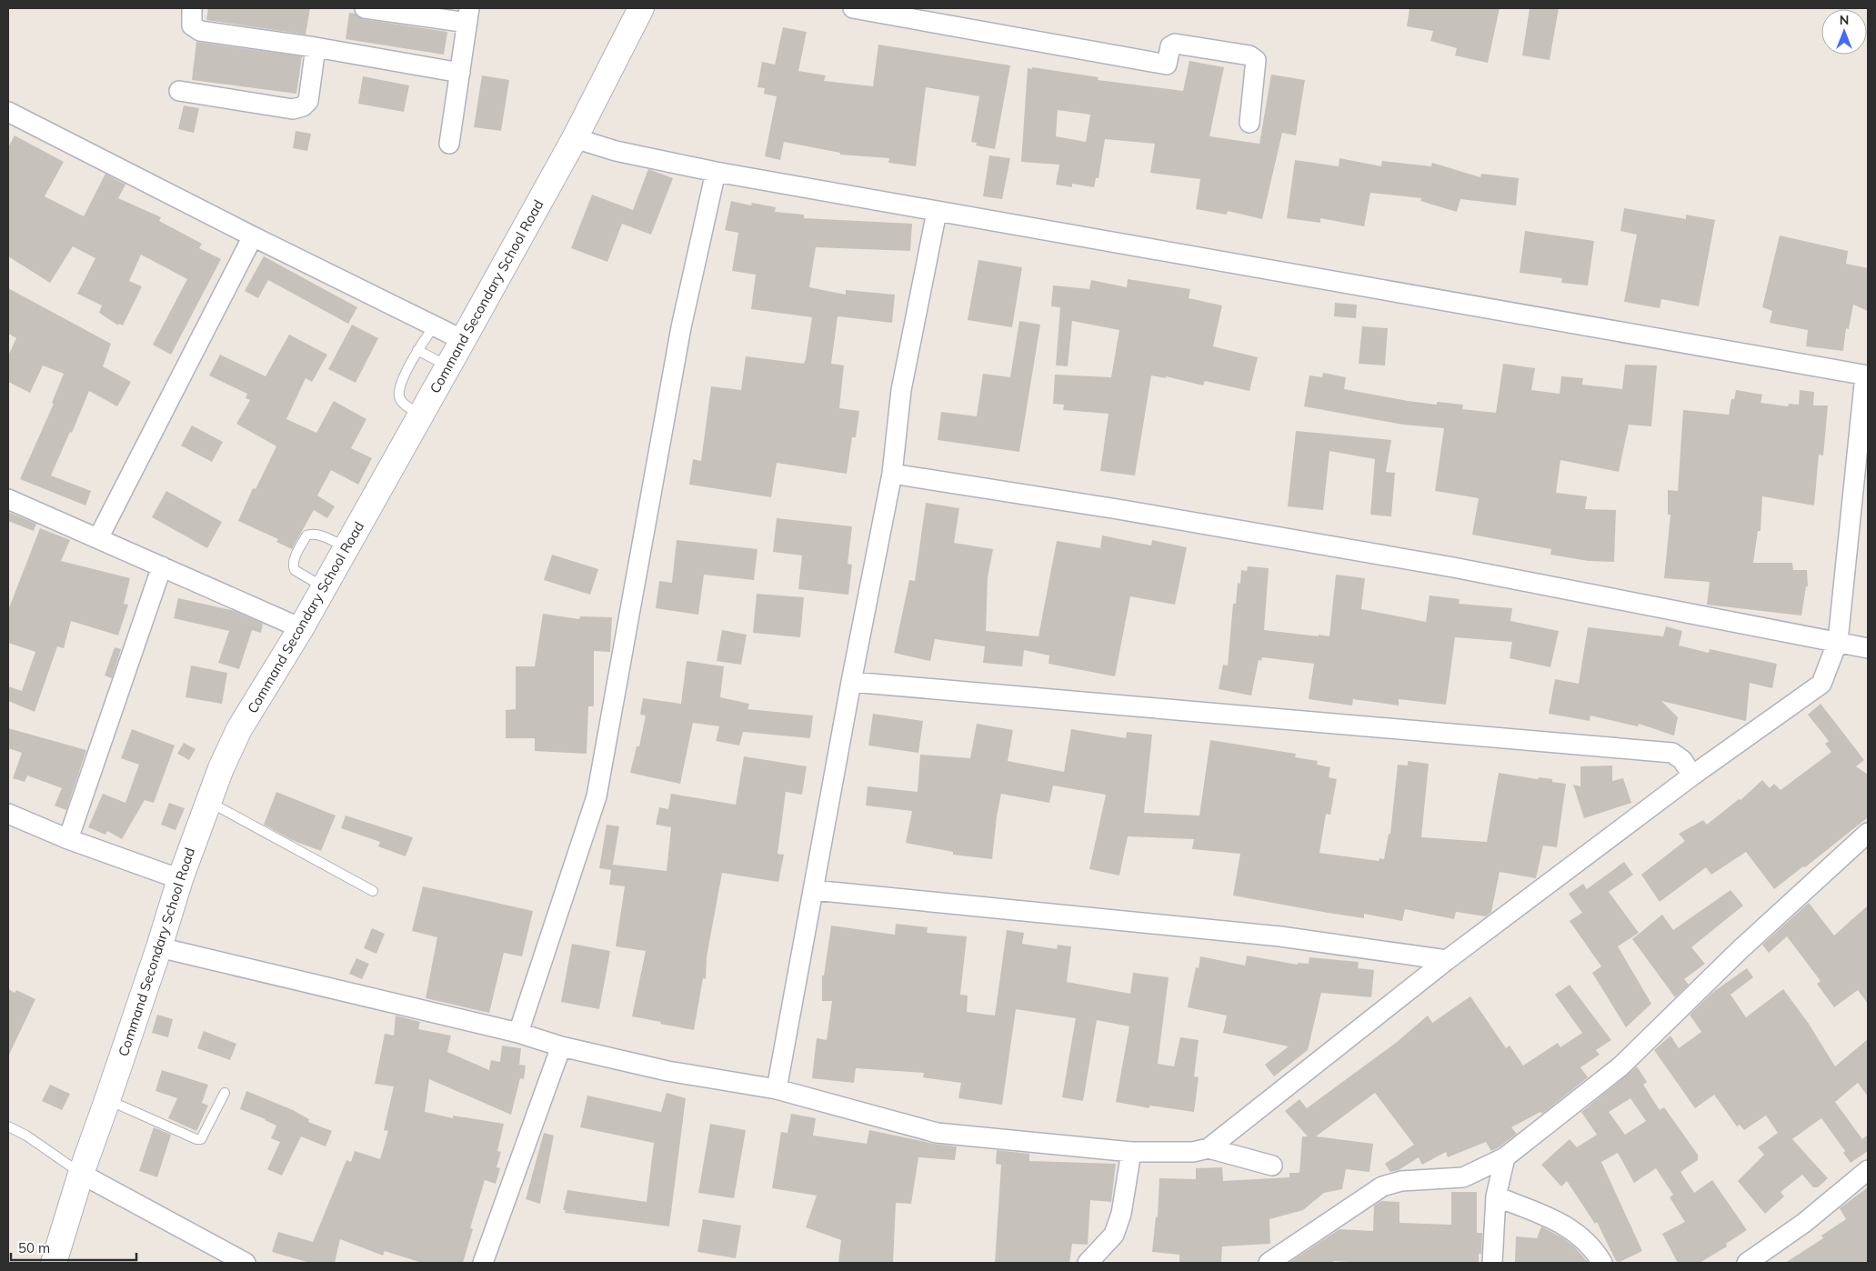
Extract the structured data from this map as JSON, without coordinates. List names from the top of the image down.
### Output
{
  "streets": {
    "main road": ["Command Secondary School Road"]
  },
  "scale_bar": "50 m",
  "north": "top"
}
